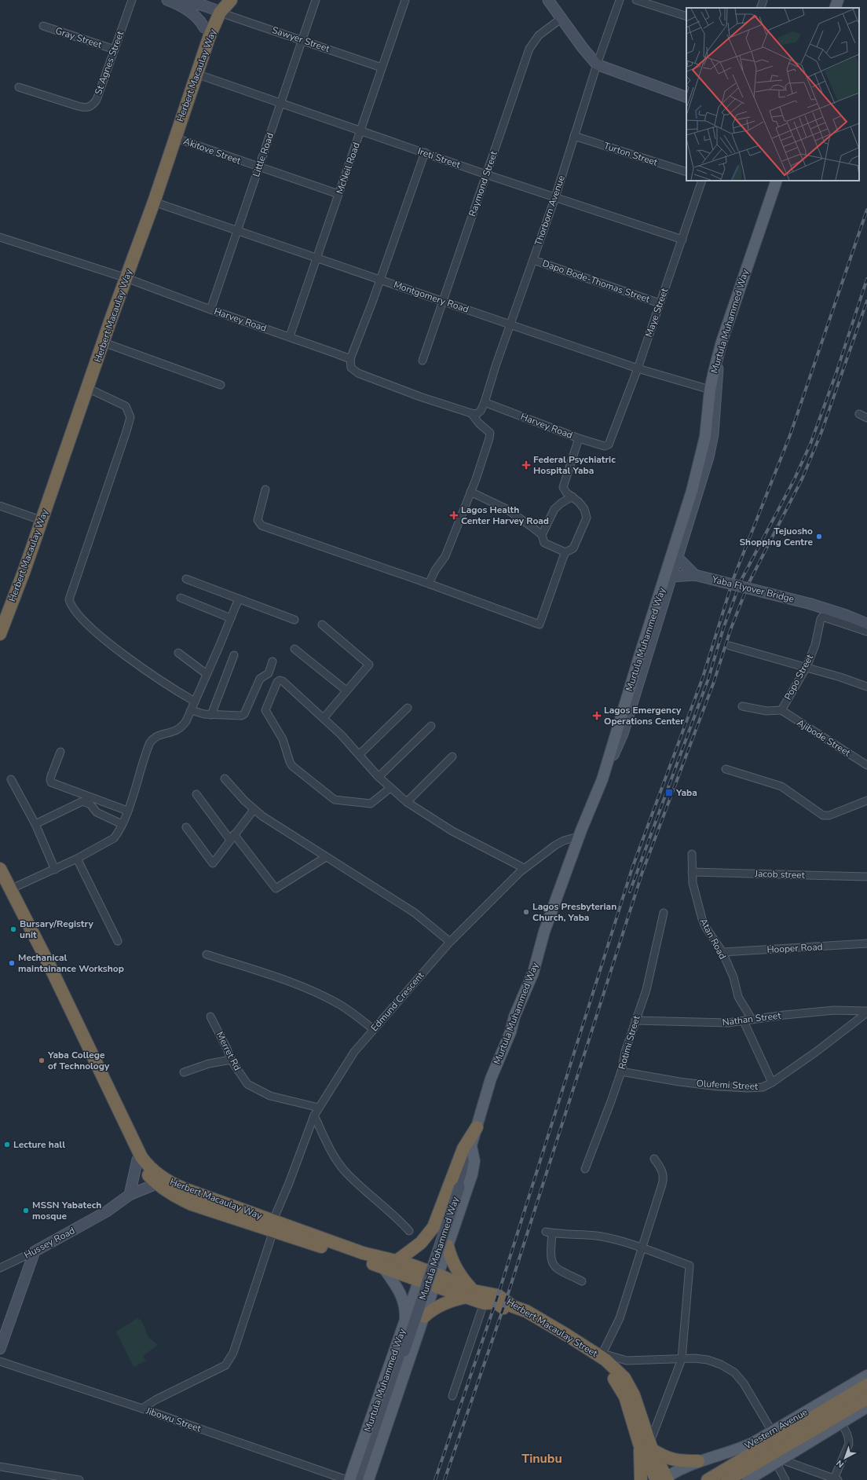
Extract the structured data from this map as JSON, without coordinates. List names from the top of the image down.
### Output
{
  "streets": {
    "highway": ["Herbert Macaulay Way", "Herbert Macaulay Street", "Western Avenue"],
    "main road": [
      "Murtula Muhammed Way",
      "Yaba Flyover Bridge",
      "Hussey Road",
      "Murtala Mohammed Way"
    ],
    "street": [
      "Gray Street",
      "Sawyer Street",
      "St Agnes Street",
      "Akitove Street",
      "Turton Street",
      "Little Road",
      "Ireti Street",
      "McNeil Road",
      "Raymond Street",
      "Thorborn Avenue",
      "Dapo Bode-Thomas Street",
      "Montgomery Road",
      "Maye Street",
      "Harvey Road",
      "Popo Street",
      "Ajibode Street",
      "Jacob street",
      "Atan Road",
      "Hooper Road",
      "Edmund Crescent",
      "Nathan Street",
      "Rotimi Street",
      "Merret Rd",
      "Olufemi Street",
      "Jibowu Street"
    ]
  },
  "crossings": [
    ["Gray Street", "St Agnes Street"],
    ["Sawyer Street", "Herbert Macaulay Way"],
    ["Sawyer Street", "Little Road"],
    ["Sawyer Street", "McNeil Road"],
    ["Herbert Macaulay Way", "Akitove Street"],
    ["Herbert Macaulay Way", "Ireti Street"],
    ["Herbert Macaulay Way", "Montgomery Road"],
    ["Herbert Macaulay Way", "Harvey Road"],
    ["Herbert Macaulay Way", "Murtula Muhammed Way"],
    ["Herbert Macaulay Way", "Edmund Crescent"],
    ["Herbert Macaulay Way", "Hussey Road"],
    ["Herbert Macaulay Way", "Herbert Macaulay Street"],
    ["Akitove Street", "Little Road"],
    ["Akitove Street", "McNeil Road"],
    ["Turton Street", "Thorborn Avenue"],
    ["Little Road", "Ireti Street"],
    ["Little Road", "Montgomery Road"],
    ["Little Road", "Harvey Road"],
    ["Ireti Street", "McNeil Road"],
    ["Ireti Street", "Raymond Street"],
    ["Ireti Street", "Thorborn Avenue"],
    ["Ireti Street", "Maye Street"],
    ["McNeil Road", "Montgomery Road"],
    ["McNeil Road", "Harvey Road"],
    ["Raymond Street", "Montgomery Road"],
    ["Thorborn Avenue", "Dapo Bode-Thomas Street"],
    ["Thorborn Avenue", "Montgomery Road"],
    ["Thorborn Avenue", "Harvey Road"],
    ["Dapo Bode-Thomas Street", "Maye Street"],
    ["Montgomery Road", "Maye Street"],
    ["Montgomery Road", "Murtula Muhammed Way"],
    ["Maye Street", "Harvey Road"],
    ["Murtula Muhammed Way", "Edmund Crescent"],
    ["Murtula Muhammed Way", "Murtala Mohammed Way"],
    ["Murtula Muhammed Way", "Herbert Macaulay Street"],
    ["Popo Street", "Ajibode Street"],
    ["Jacob street", "Atan Road"],
    ["Atan Road", "Hooper Road"],
    ["Atan Road", "Nathan Street"],
    ["Edmund Crescent", "Merret Rd"],
    ["Edmund Crescent", "Jibowu Street"],
    ["Nathan Street", "Rotimi Street"],
    ["Nathan Street", "Olufemi Street"],
    ["Rotimi Street", "Olufemi Street"],
    ["Herbert Macaulay Street", "Western Avenue"]
  ],
  "districts": ["Tinubu"],
  "places": {
    "health": ["Federal Psychiatric Hospital Yaba", "Lagos Health Center Harvey Road", "Lagos Emergency Operations Center"],
    "other": [
      "Tejuosho Shopping Centre",
      "Lagos Presbyterian Church, Yaba",
      "Bursary/Registry unit",
      "Mechanical maintainance Workshop",
      "Yaba College of Technology",
      "Lecture hall",
      "MSSN Yabatech mosque"
    ],
    "transit": ["Yaba"]
  },
  "north": "bottom left"
}
